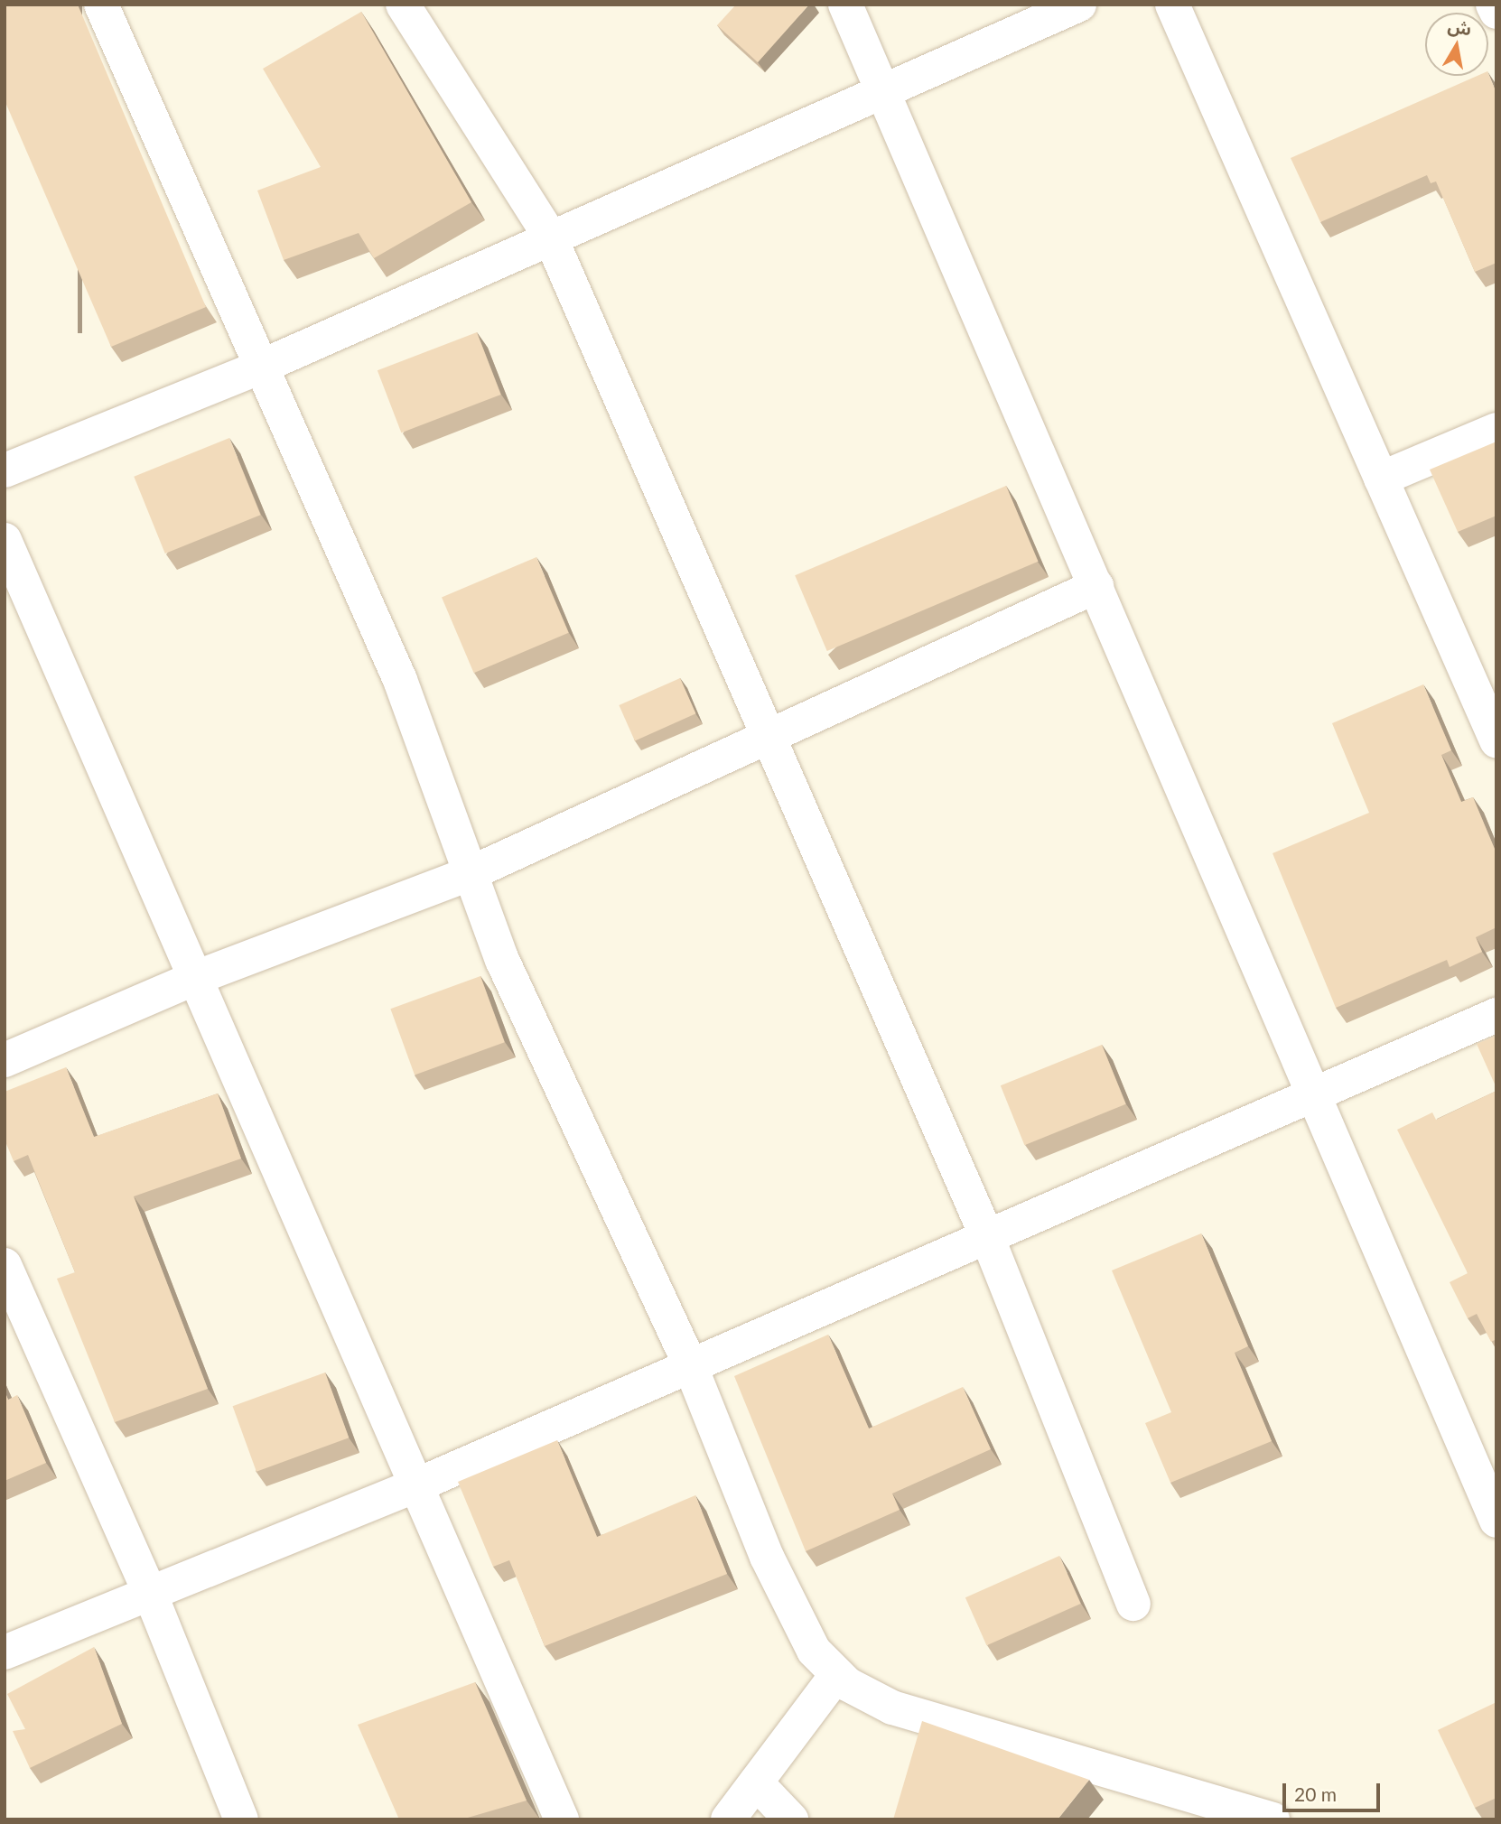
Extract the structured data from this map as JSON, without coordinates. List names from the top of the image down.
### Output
{
  "scale_bar": "20 m",
  "north": "top"
}
